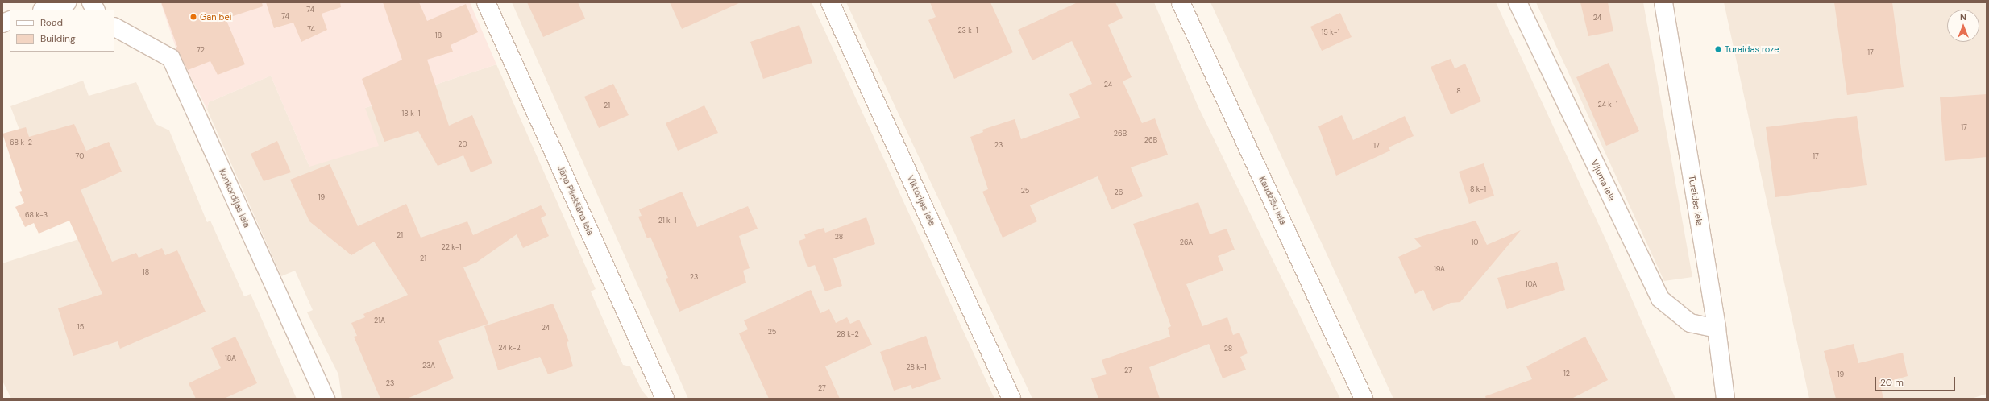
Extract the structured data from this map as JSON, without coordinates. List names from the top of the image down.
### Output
{
  "streets": {
    "street": [
      "Viļuma iela",
      "Konkordijas iela",
      "Jāņa Pliekšāna iela",
      "Viktorijas iela",
      "Kaudzīšu iela",
      "Turaidas iela"
    ]
  },
  "crossings": [
    ["Viļuma iela", "Turaidas iela"]
  ],
  "places": ["Gan bei", "Turaidas roze"],
  "house_numbers": [
    "74",
    "74",
    "24",
    "74",
    "23 k-1",
    "15 k-1",
    "18",
    "72",
    "17",
    "24",
    "8",
    "24 k-1",
    "21",
    "18 k-1",
    "17",
    "26B",
    "26B",
    "68 k-2",
    "20",
    "23",
    "17",
    "70",
    "17",
    "8 k-1",
    "25",
    "26",
    "19",
    "68 k-3",
    "21 k-1",
    "21",
    "28",
    "26A",
    "10",
    "22 k-1",
    "21",
    "19A",
    "18",
    "23",
    "10A",
    "21A",
    "15",
    "24",
    "25",
    "28 k-2",
    "24 k-2",
    "28",
    "18A",
    "23A",
    "28 k-1",
    "27",
    "12",
    "19",
    "23",
    "27"
  ],
  "legend": ["Road", "Building"],
  "scale_bar": "20 m",
  "north": "top"
}
